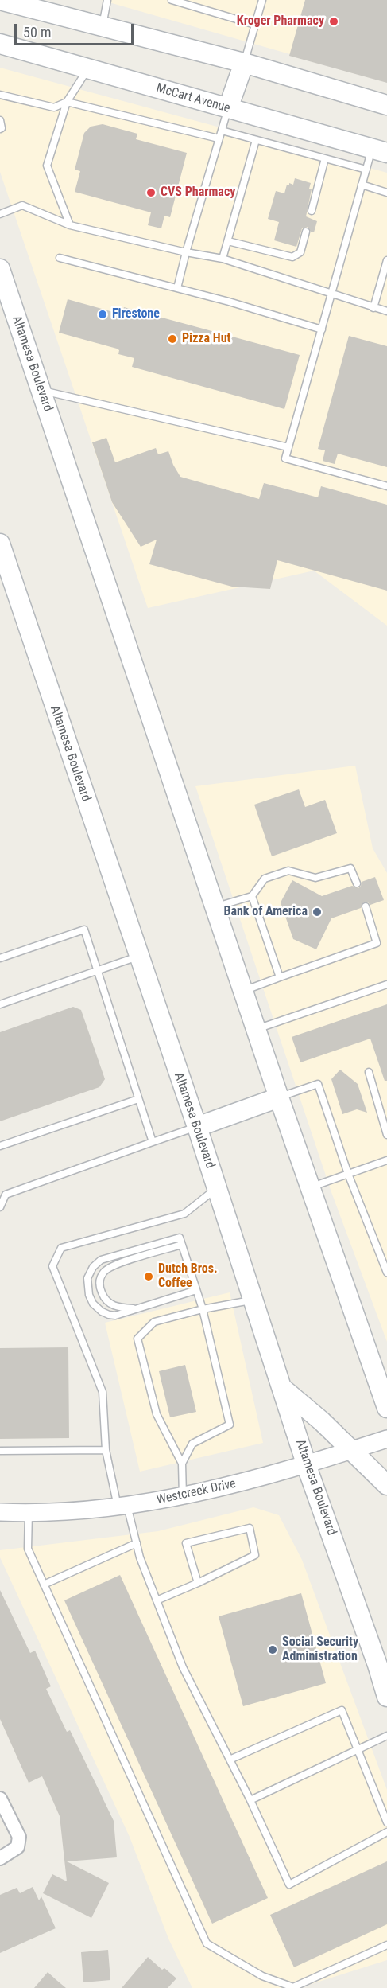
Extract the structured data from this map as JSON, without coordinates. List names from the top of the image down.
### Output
{
  "streets": {
    "main road": ["McCart Avenue", "Altamesa Boulevard"],
    "street": ["Westcreek Drive"]
  },
  "crossings": [
    ["Altamesa Boulevard", "Westcreek Drive"]
  ],
  "places": [
    "Kroger Pharmacy",
    "CVS Pharmacy",
    "Firestone",
    "Pizza Hut",
    "Bank of America",
    "Dutch Bros. Coffee",
    "Social Security Administration"
  ],
  "scale_bar": "50 m"
}
